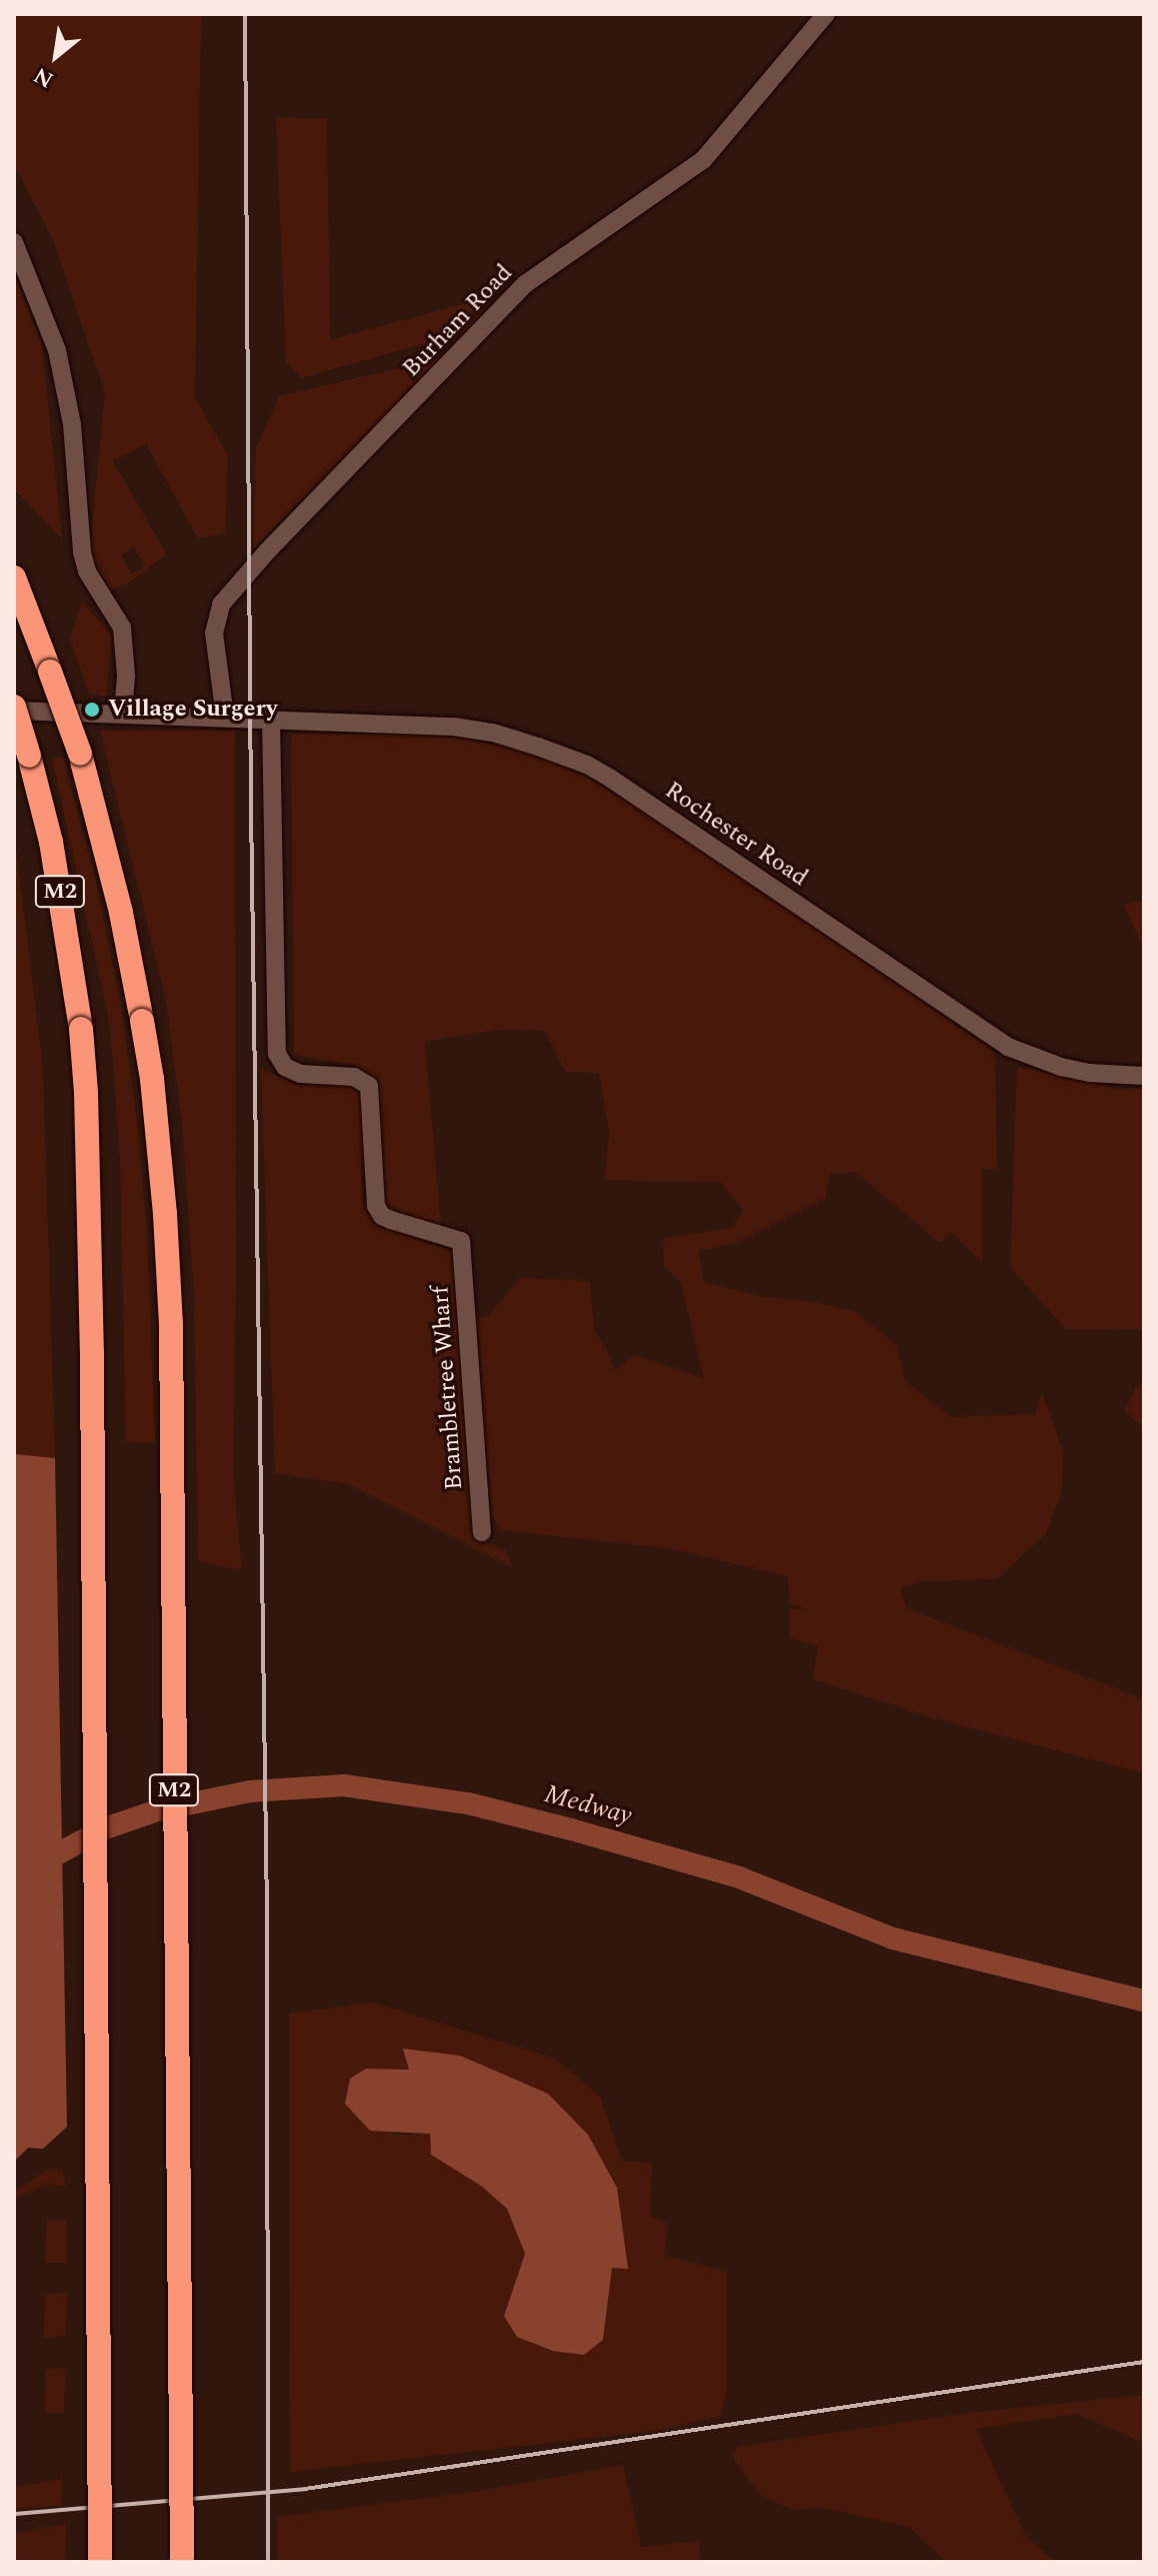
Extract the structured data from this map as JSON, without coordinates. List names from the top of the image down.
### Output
{
  "streets": {
    "highway": ["M2"],
    "street": ["Burham Road", "Rochester Road", "Brambletree Wharf"]
  },
  "crossings": [
    ["Burham Road", "Rochester Road"],
    ["Rochester Road", "M2"],
    ["Rochester Road", "Brambletree Wharf"]
  ],
  "water": ["Medway"],
  "places": ["Village Surgery"],
  "north": "bottom left"
}
